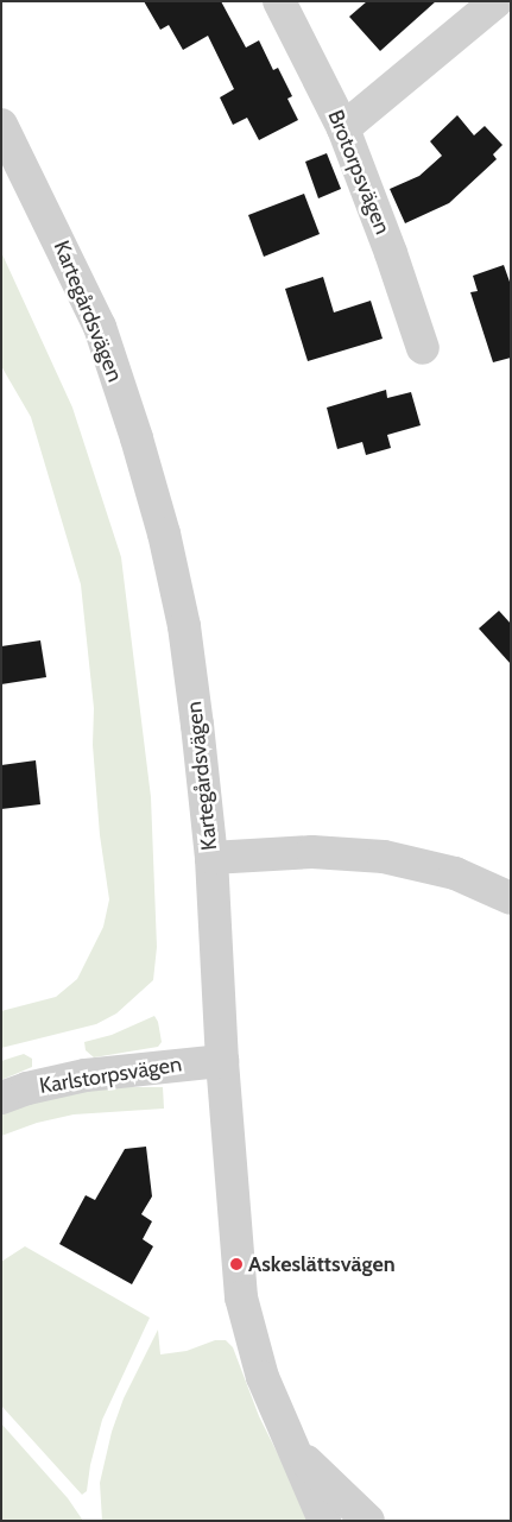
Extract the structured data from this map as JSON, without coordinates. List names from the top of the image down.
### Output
{
  "streets": {
    "street": ["Brotorpsvägen", "Kartegårdsvägen", "Karlstorpsvägen"]
  },
  "crossings": [
    ["Kartegårdsvägen", "Karlstorpsvägen"]
  ],
  "places": ["Askeslättsvägen"]
}
